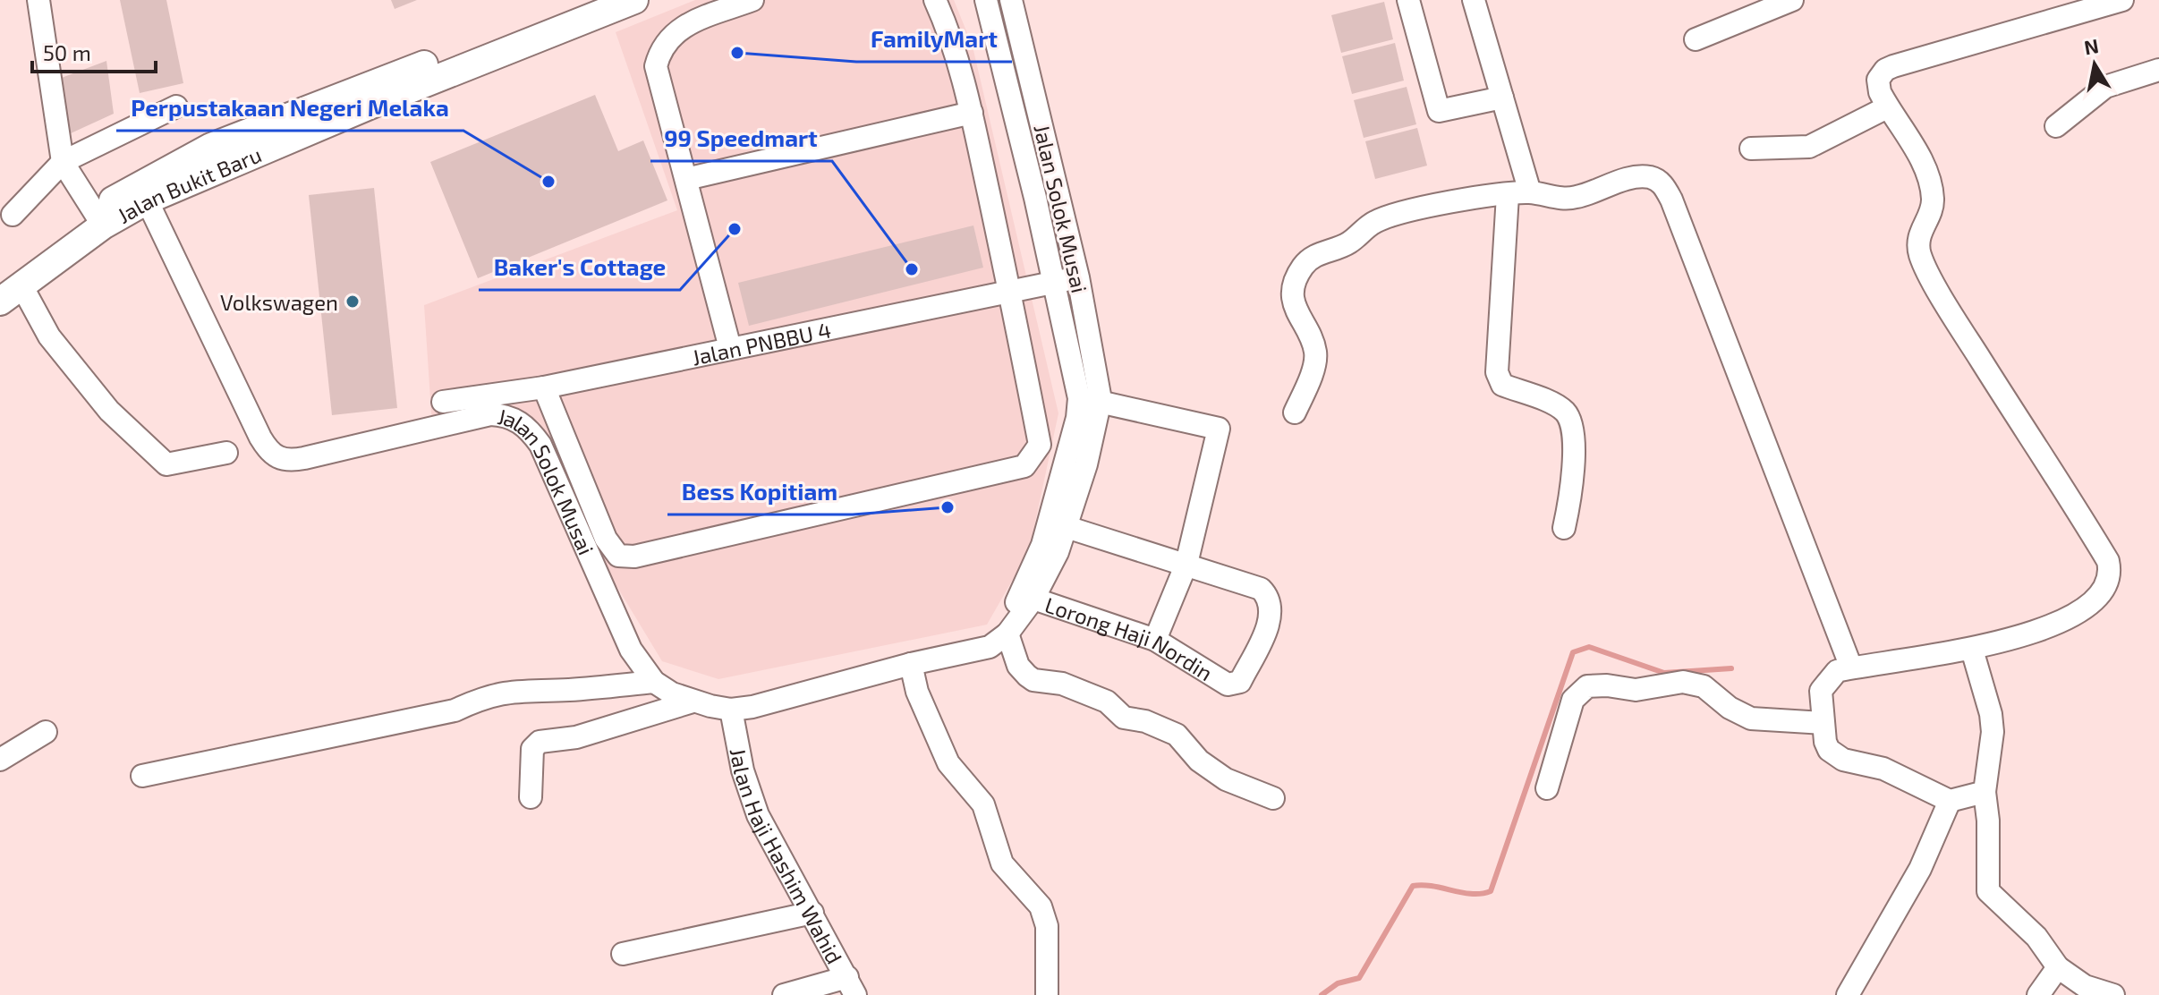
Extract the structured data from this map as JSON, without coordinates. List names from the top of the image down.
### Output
{
  "streets": {
    "main road": ["Jalan Bukit Baru"],
    "street": [
      "Jalan Solok Musai",
      "Jalan PNBBU 4",
      "Lorong Haji Nordin",
      "Jalan Haji Hashim Wahid"
    ]
  },
  "crossings": [
    ["Jalan Bukit Baru", "Jalan Solok Musai"],
    ["Jalan Solok Musai", "Jalan PNBBU 4"],
    ["Jalan Solok Musai", "Lorong Haji Nordin"],
    ["Jalan Solok Musai", "Jalan Haji Hashim Wahid"]
  ],
  "places": [
    "FamilyMart",
    "Perpustakaan Negeri Melaka",
    "Baker's Cottage",
    "99 Speedmart",
    "Volkswagen",
    "Bess Kopitiam"
  ],
  "scale_bar": "50 m",
  "north": "top"
}
